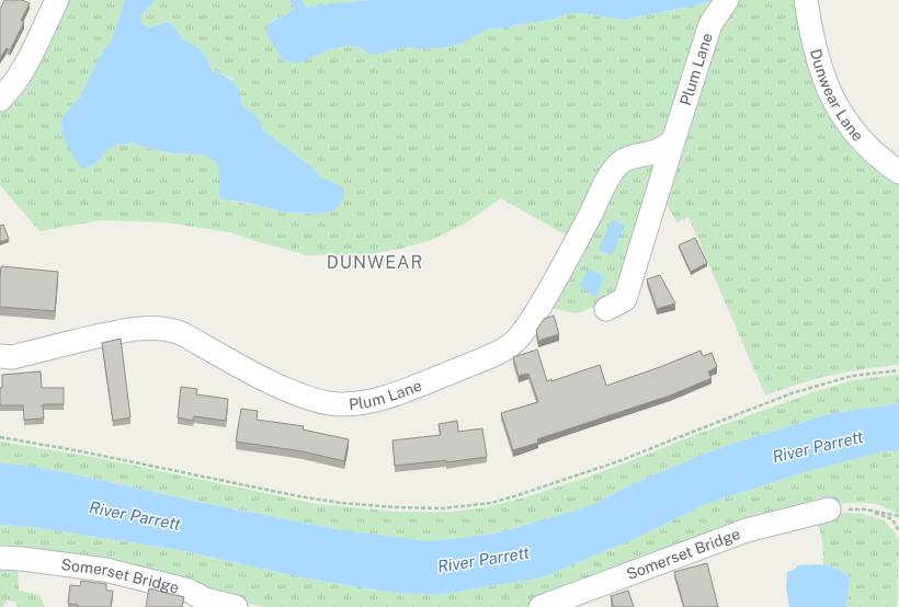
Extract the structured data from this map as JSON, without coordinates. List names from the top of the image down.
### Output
{
  "streets": {
    "street": ["Plum Lane", "Dunwear Lane", "Somerset Bridge"]
  },
  "districts": ["DUNWEAR"],
  "water": ["River Parrett"]
}
